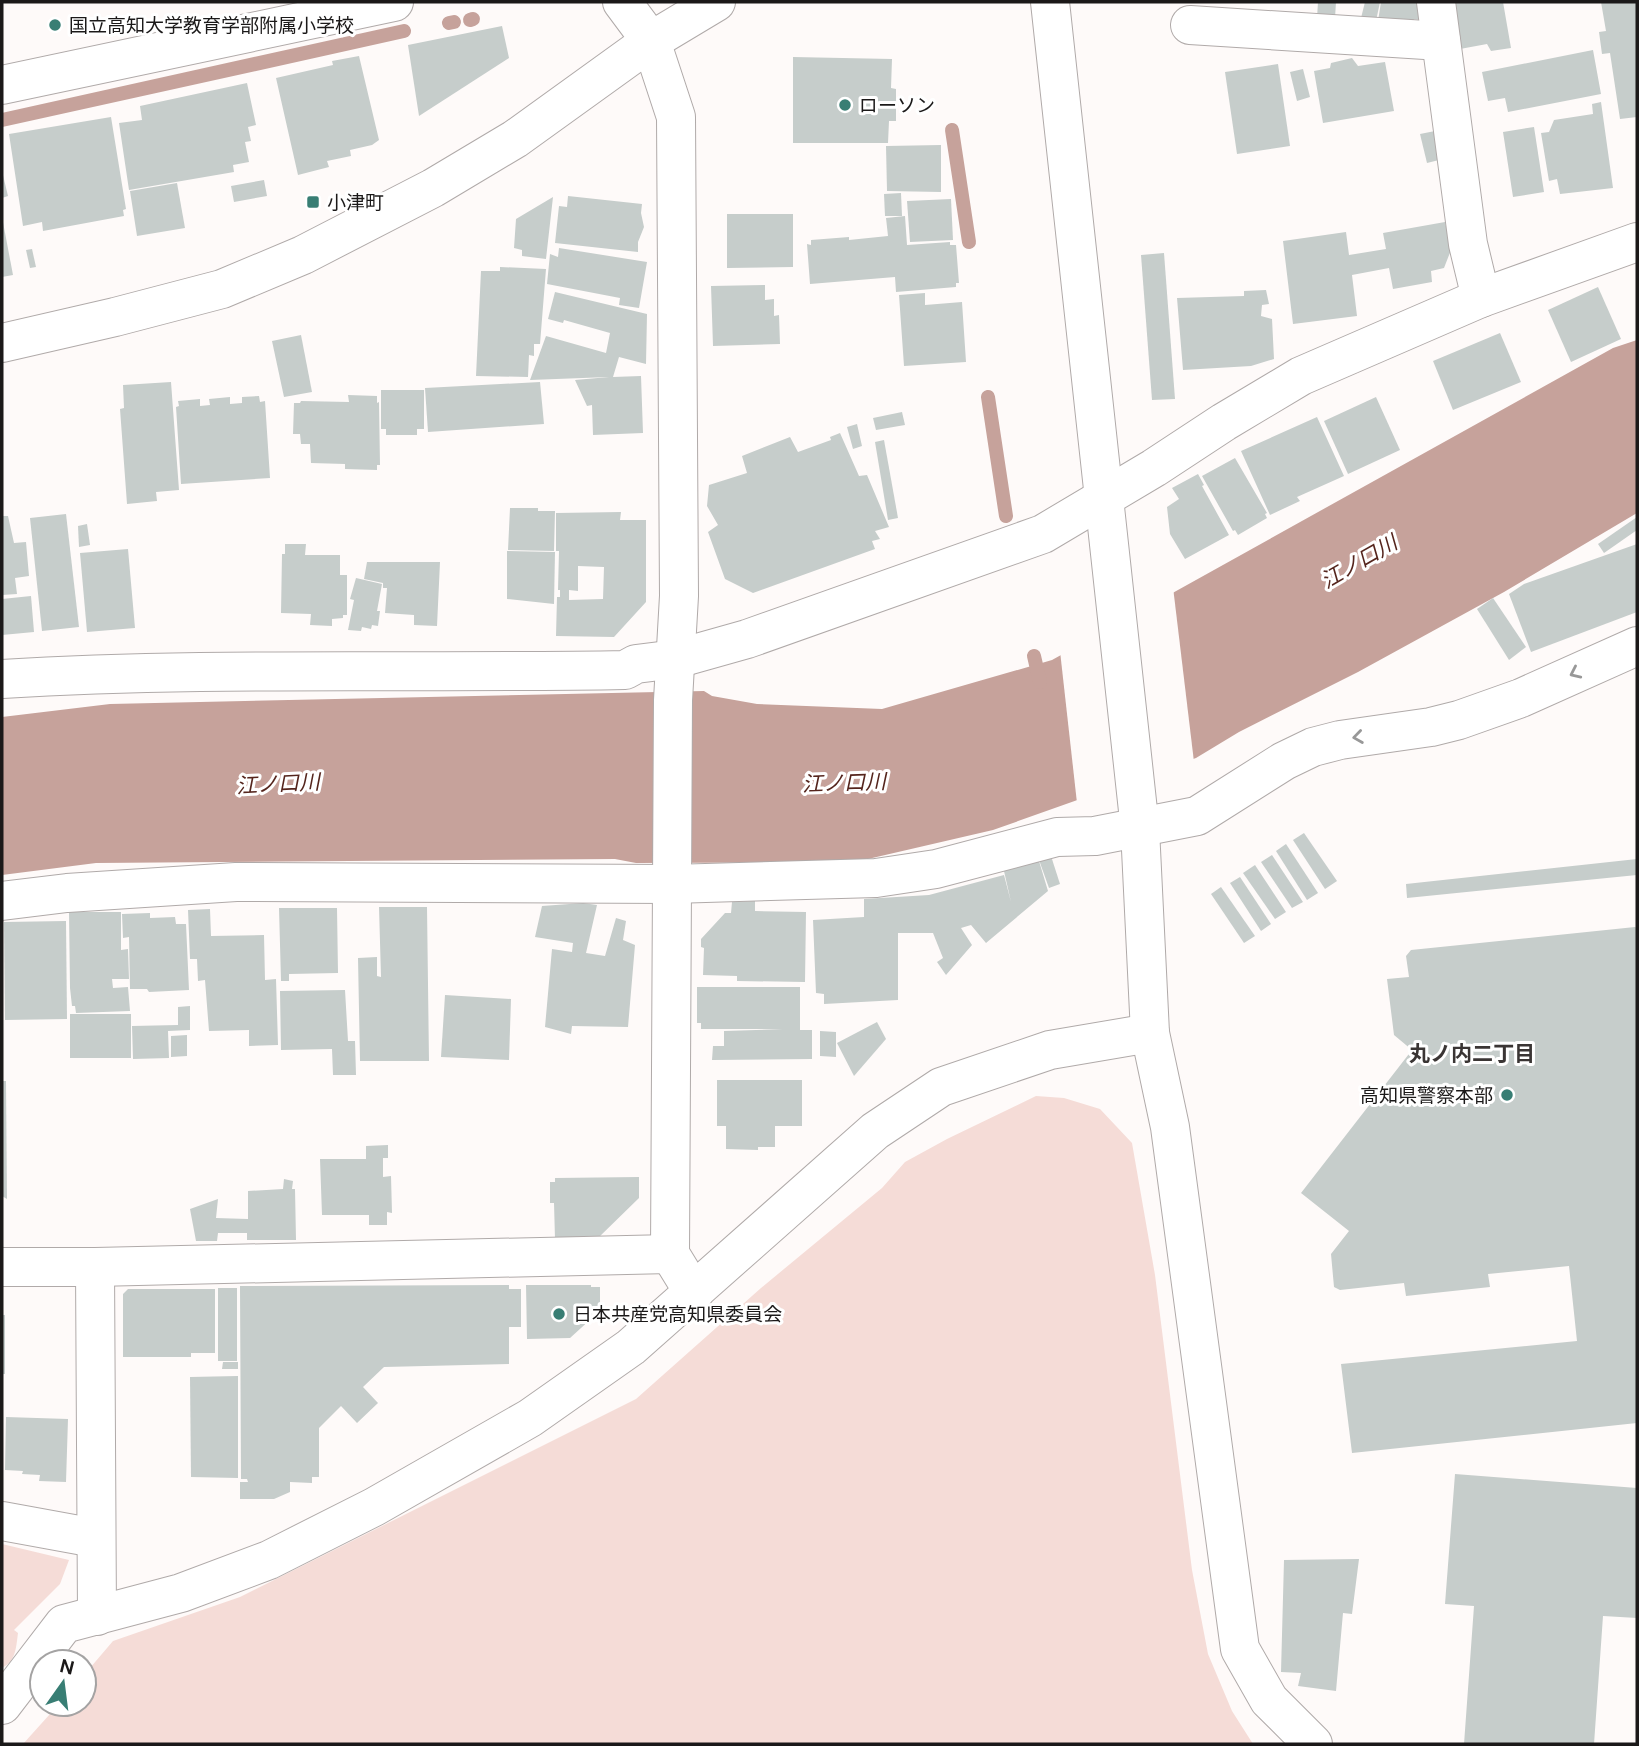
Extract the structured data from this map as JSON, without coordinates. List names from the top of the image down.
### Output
{
  "districts": ["丸ノ内二丁目"],
  "water": ["江ノ口川"],
  "places": {
    "other": [
      "国立高知大学教育学部附属小学校",
      "ローソン",
      "高知県警察本部",
      "日本共産党高知県委員会"
    ],
    "transit": ["小津町"]
  },
  "north": "top"
}
